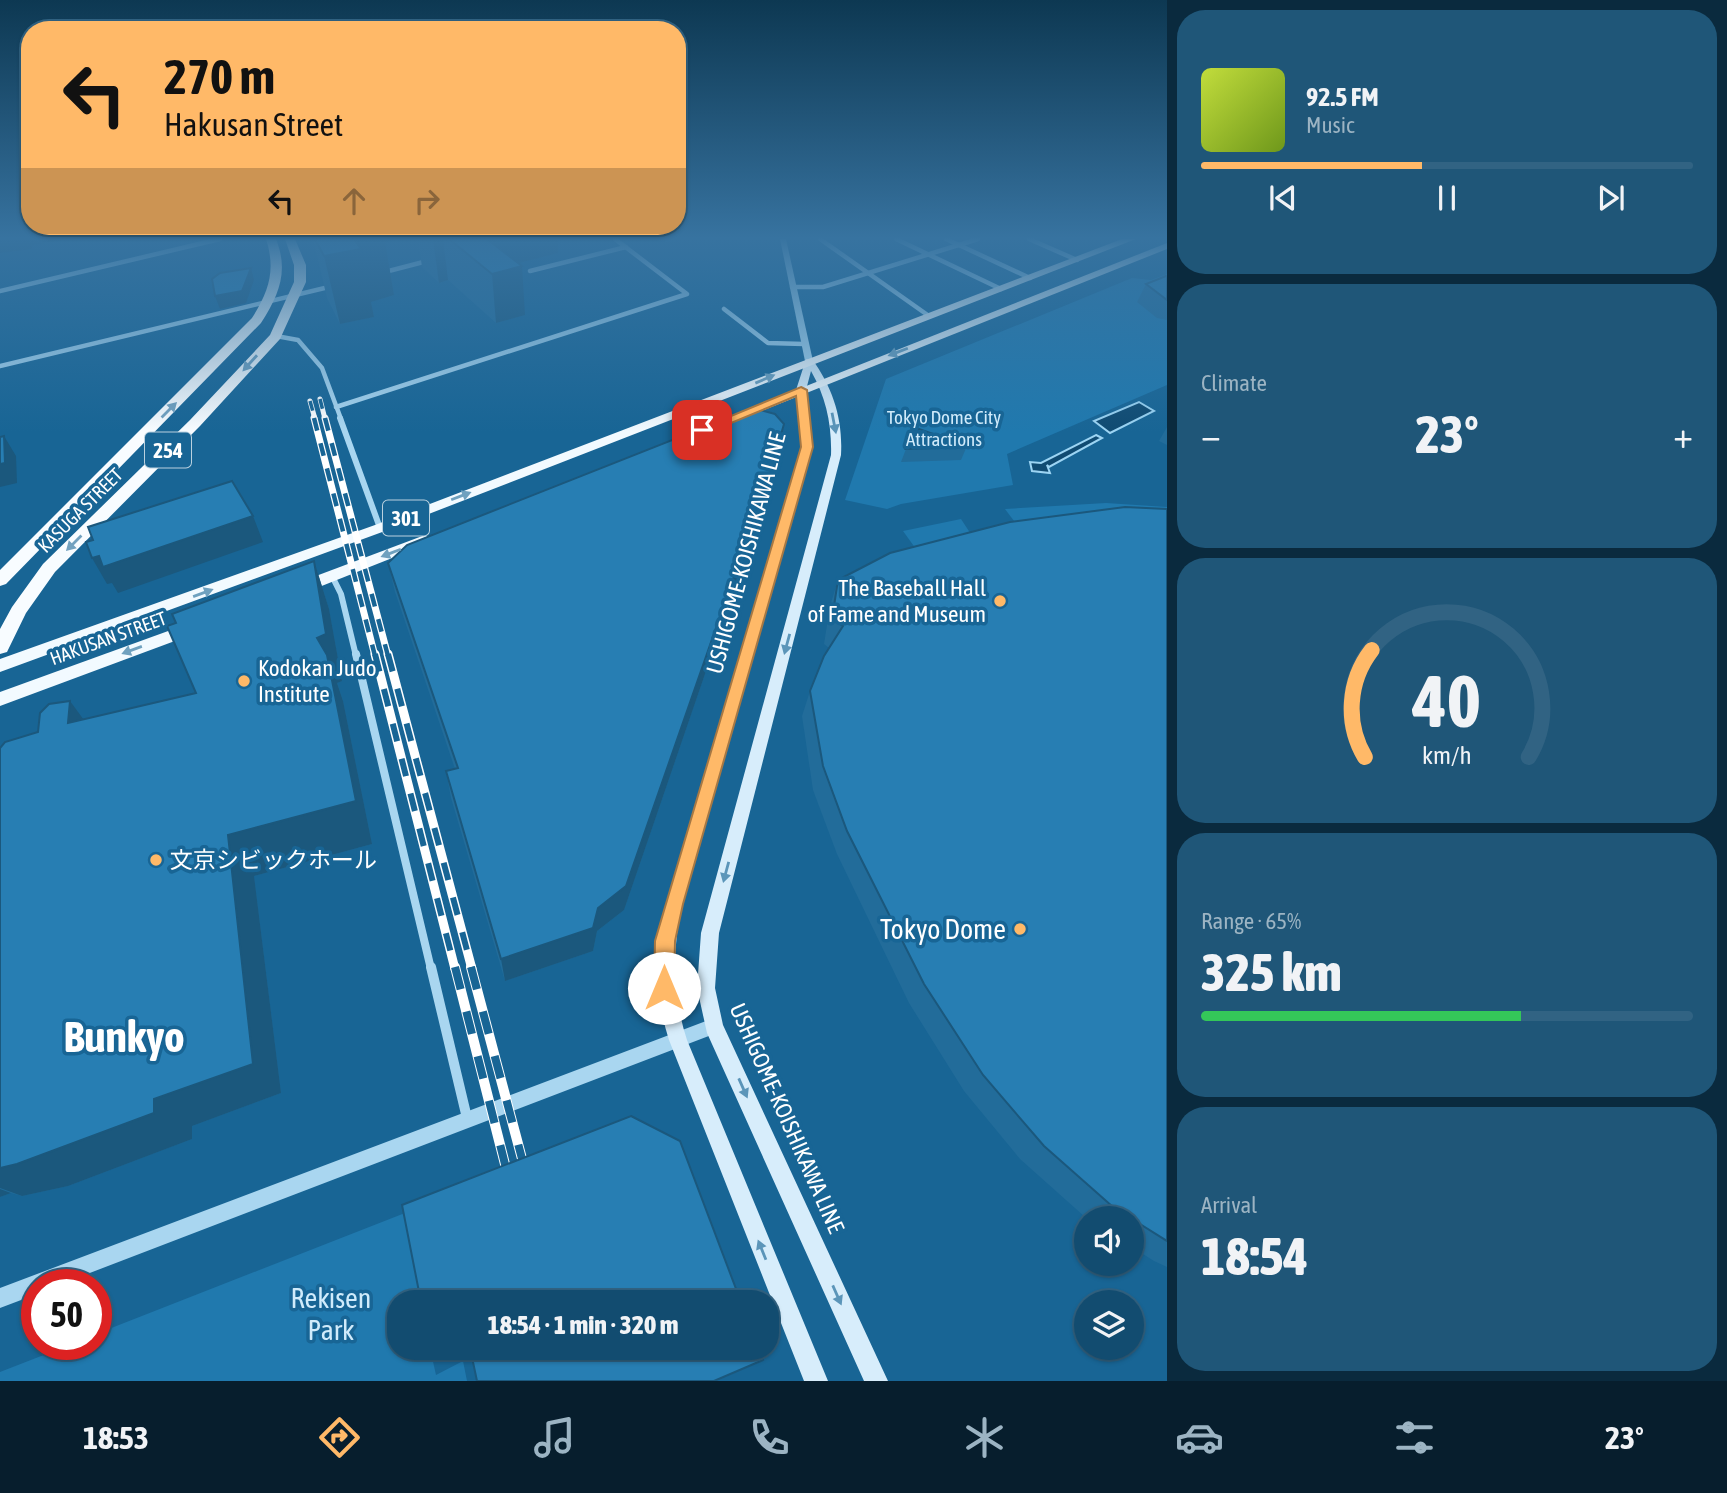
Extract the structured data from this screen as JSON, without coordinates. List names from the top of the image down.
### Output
{
  "streets": {
    "highway": ["254", "KASUGA STREET"],
    "main road": ["301", "USHIGOME-KOISHIKAWA LINE", "HAKUSAN STREET"]
  },
  "crossings": [
    ["USHIGOME-KOISHIKAWA LINE", "HAKUSAN STREET"]
  ],
  "districts": ["Bunkyo"],
  "parks": ["Tokyo Dome City Attractions", "Rekisen Park"],
  "places": [
    "The Baseball Hall of Fame and Museum",
    "Kodokan Judo Institute",
    "文京シビックホール",
    "Tokyo Dome"
  ],
  "page": {
    "turn": ["270 m", "Hakusan Street"],
    "song": ["92.5 FM", "Music"],
    "tile": [
      "Climate",
      ["Range · 65%", "325 km"],
      ["Arrival", "18:54"]
    ],
    "heat": ["−", "23°", "+"],
    "limit": "50",
    "trip": "18:54 · 1 min · 320 m",
    "tabs": ["18:53", "23°"],
    "gauge": ["40", "km/h"]
  }
}
